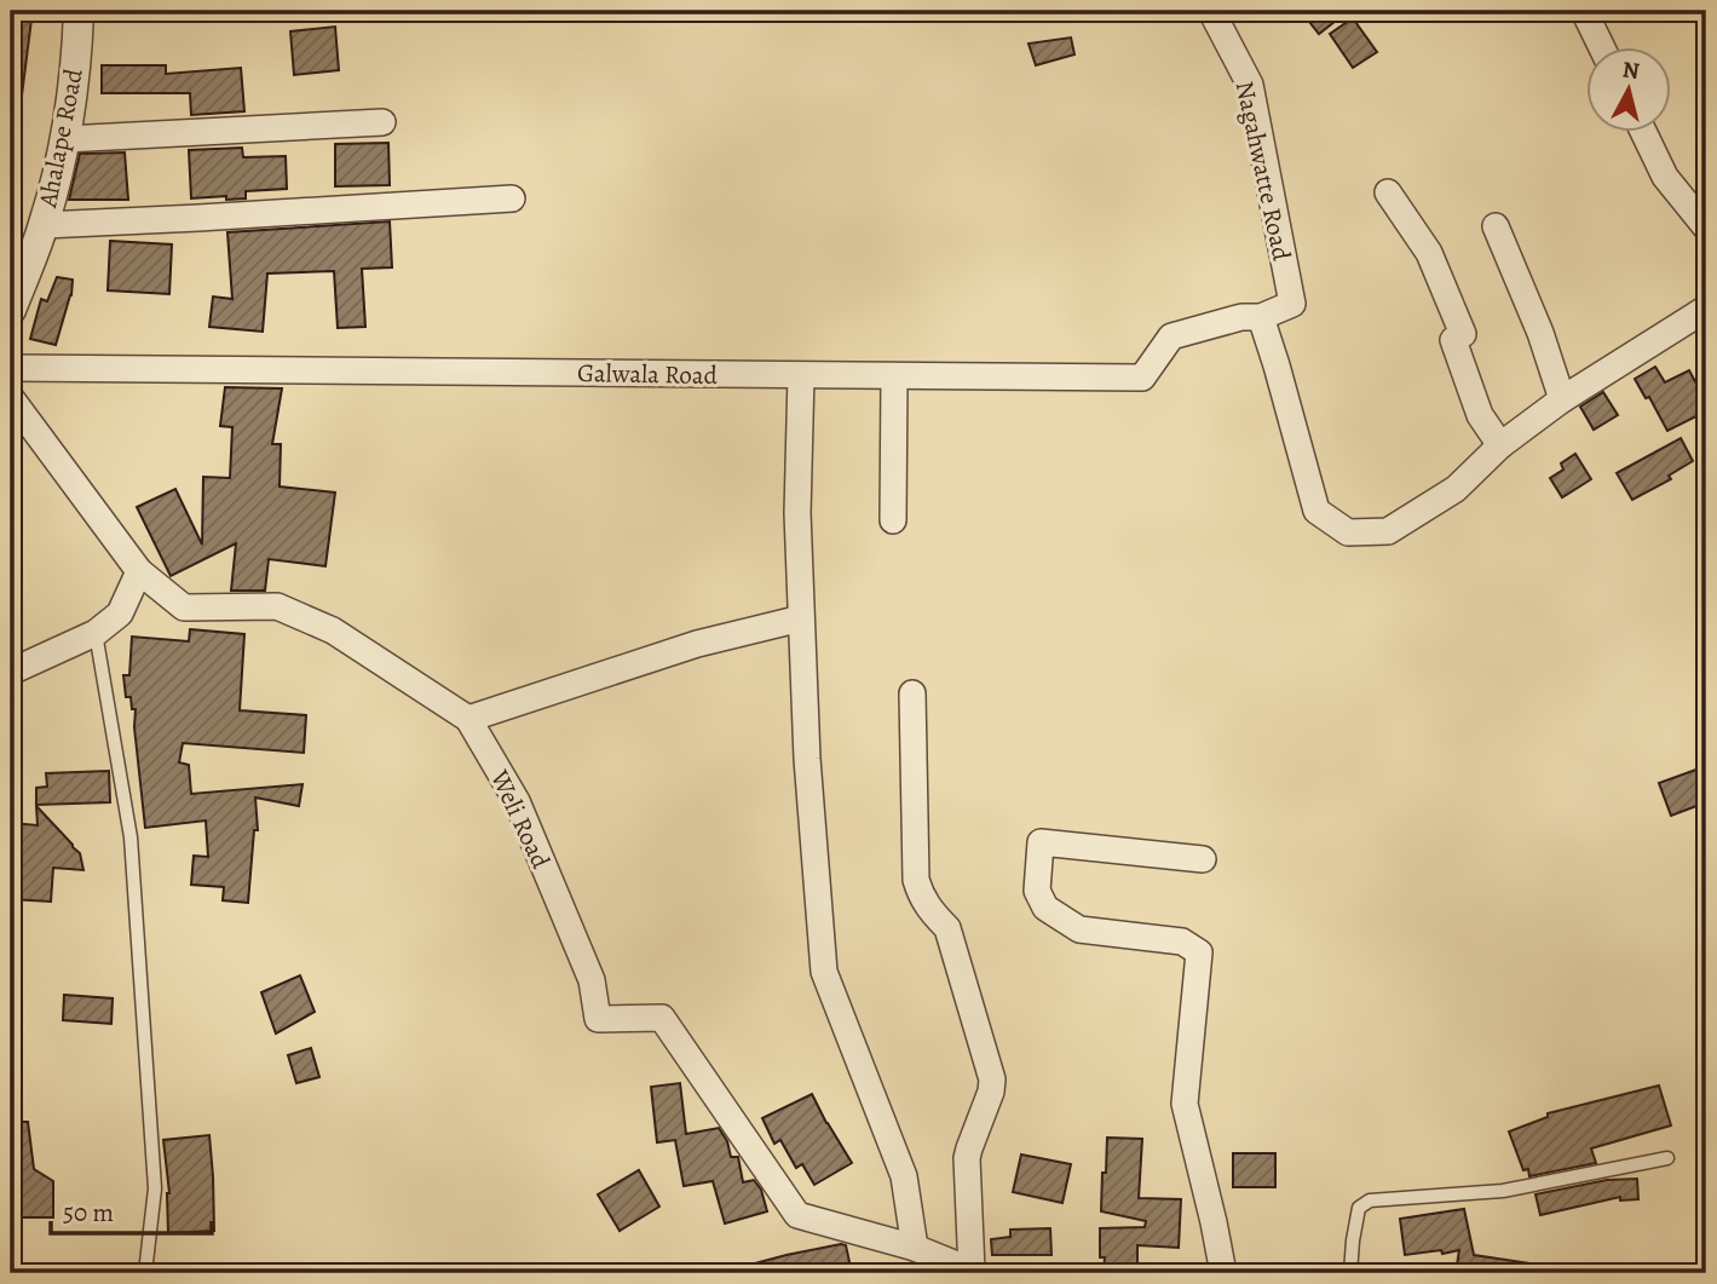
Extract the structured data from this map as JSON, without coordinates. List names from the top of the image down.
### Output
{
  "streets": {
    "street": [
      "Ahalape Road",
      "Nagahwatte Road",
      "Galwala Road",
      "Weli Road"
    ]
  },
  "crossings": [
    ["Nagahwatte Road", "Galwala Road"]
  ],
  "scale_bar": "50 m",
  "north": "top"
}
